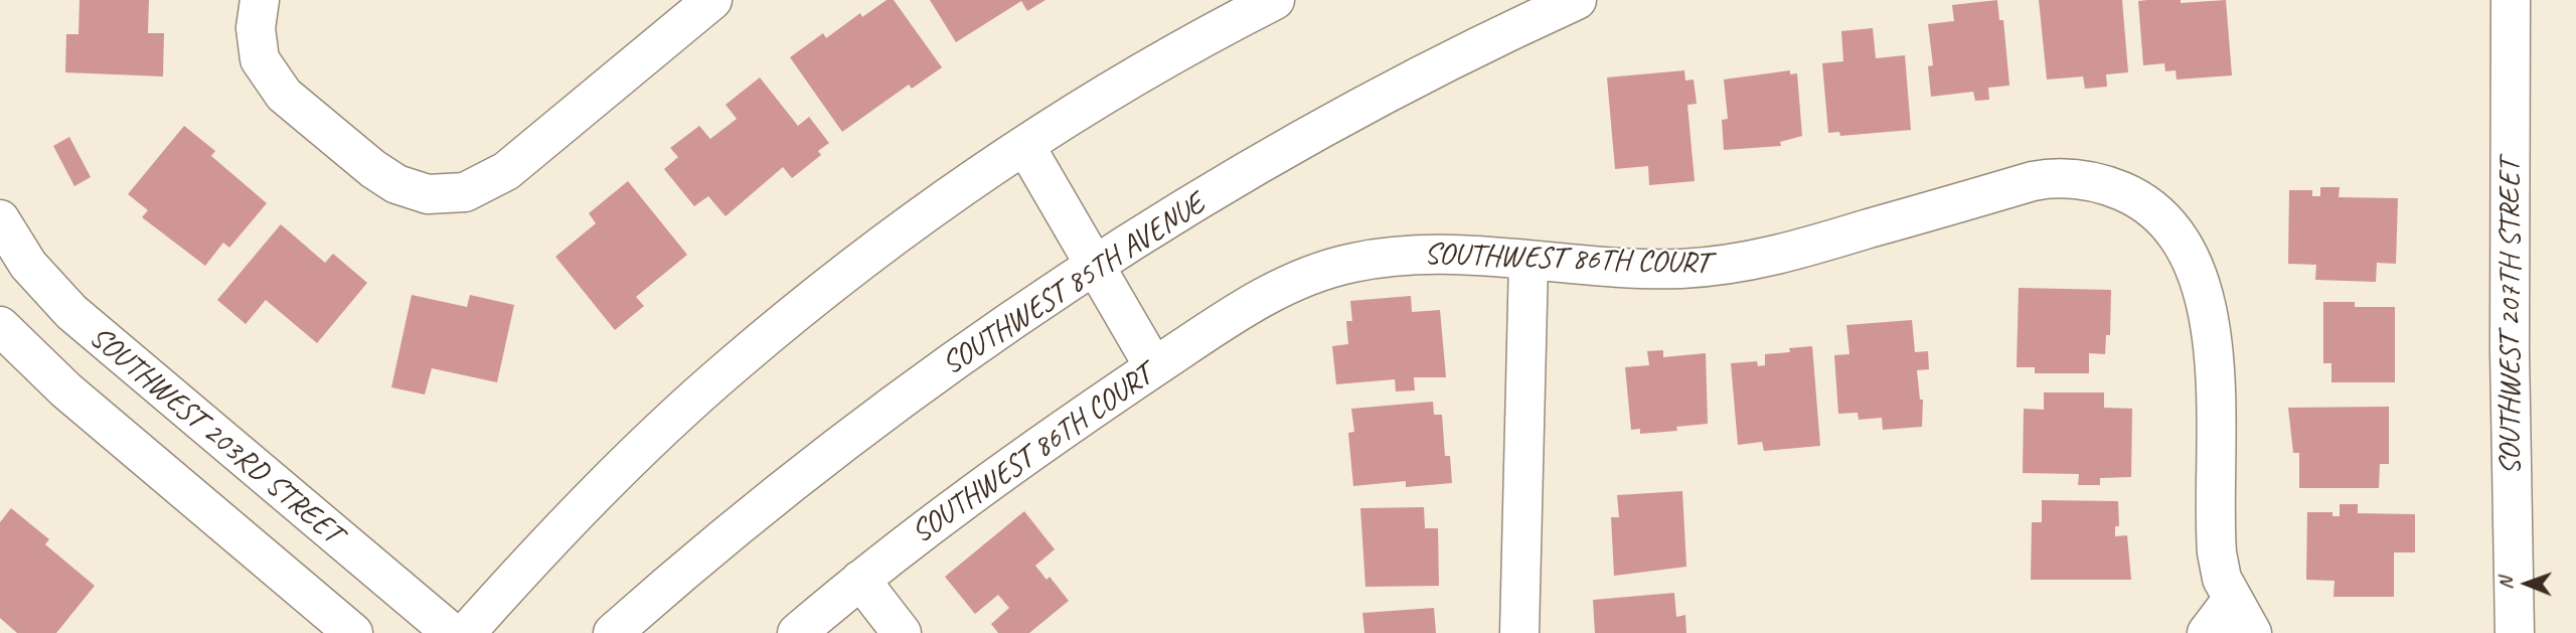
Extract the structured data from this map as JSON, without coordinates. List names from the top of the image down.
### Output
{
  "streets": {
    "street": [
      "SOUTHWEST 86TH COURT",
      "SOUTHWEST 85TH AVENUE",
      "SOUTHWEST 207TH STREET",
      "SOUTHWEST 203RD STREET"
    ]
  },
  "north": "left"
}
